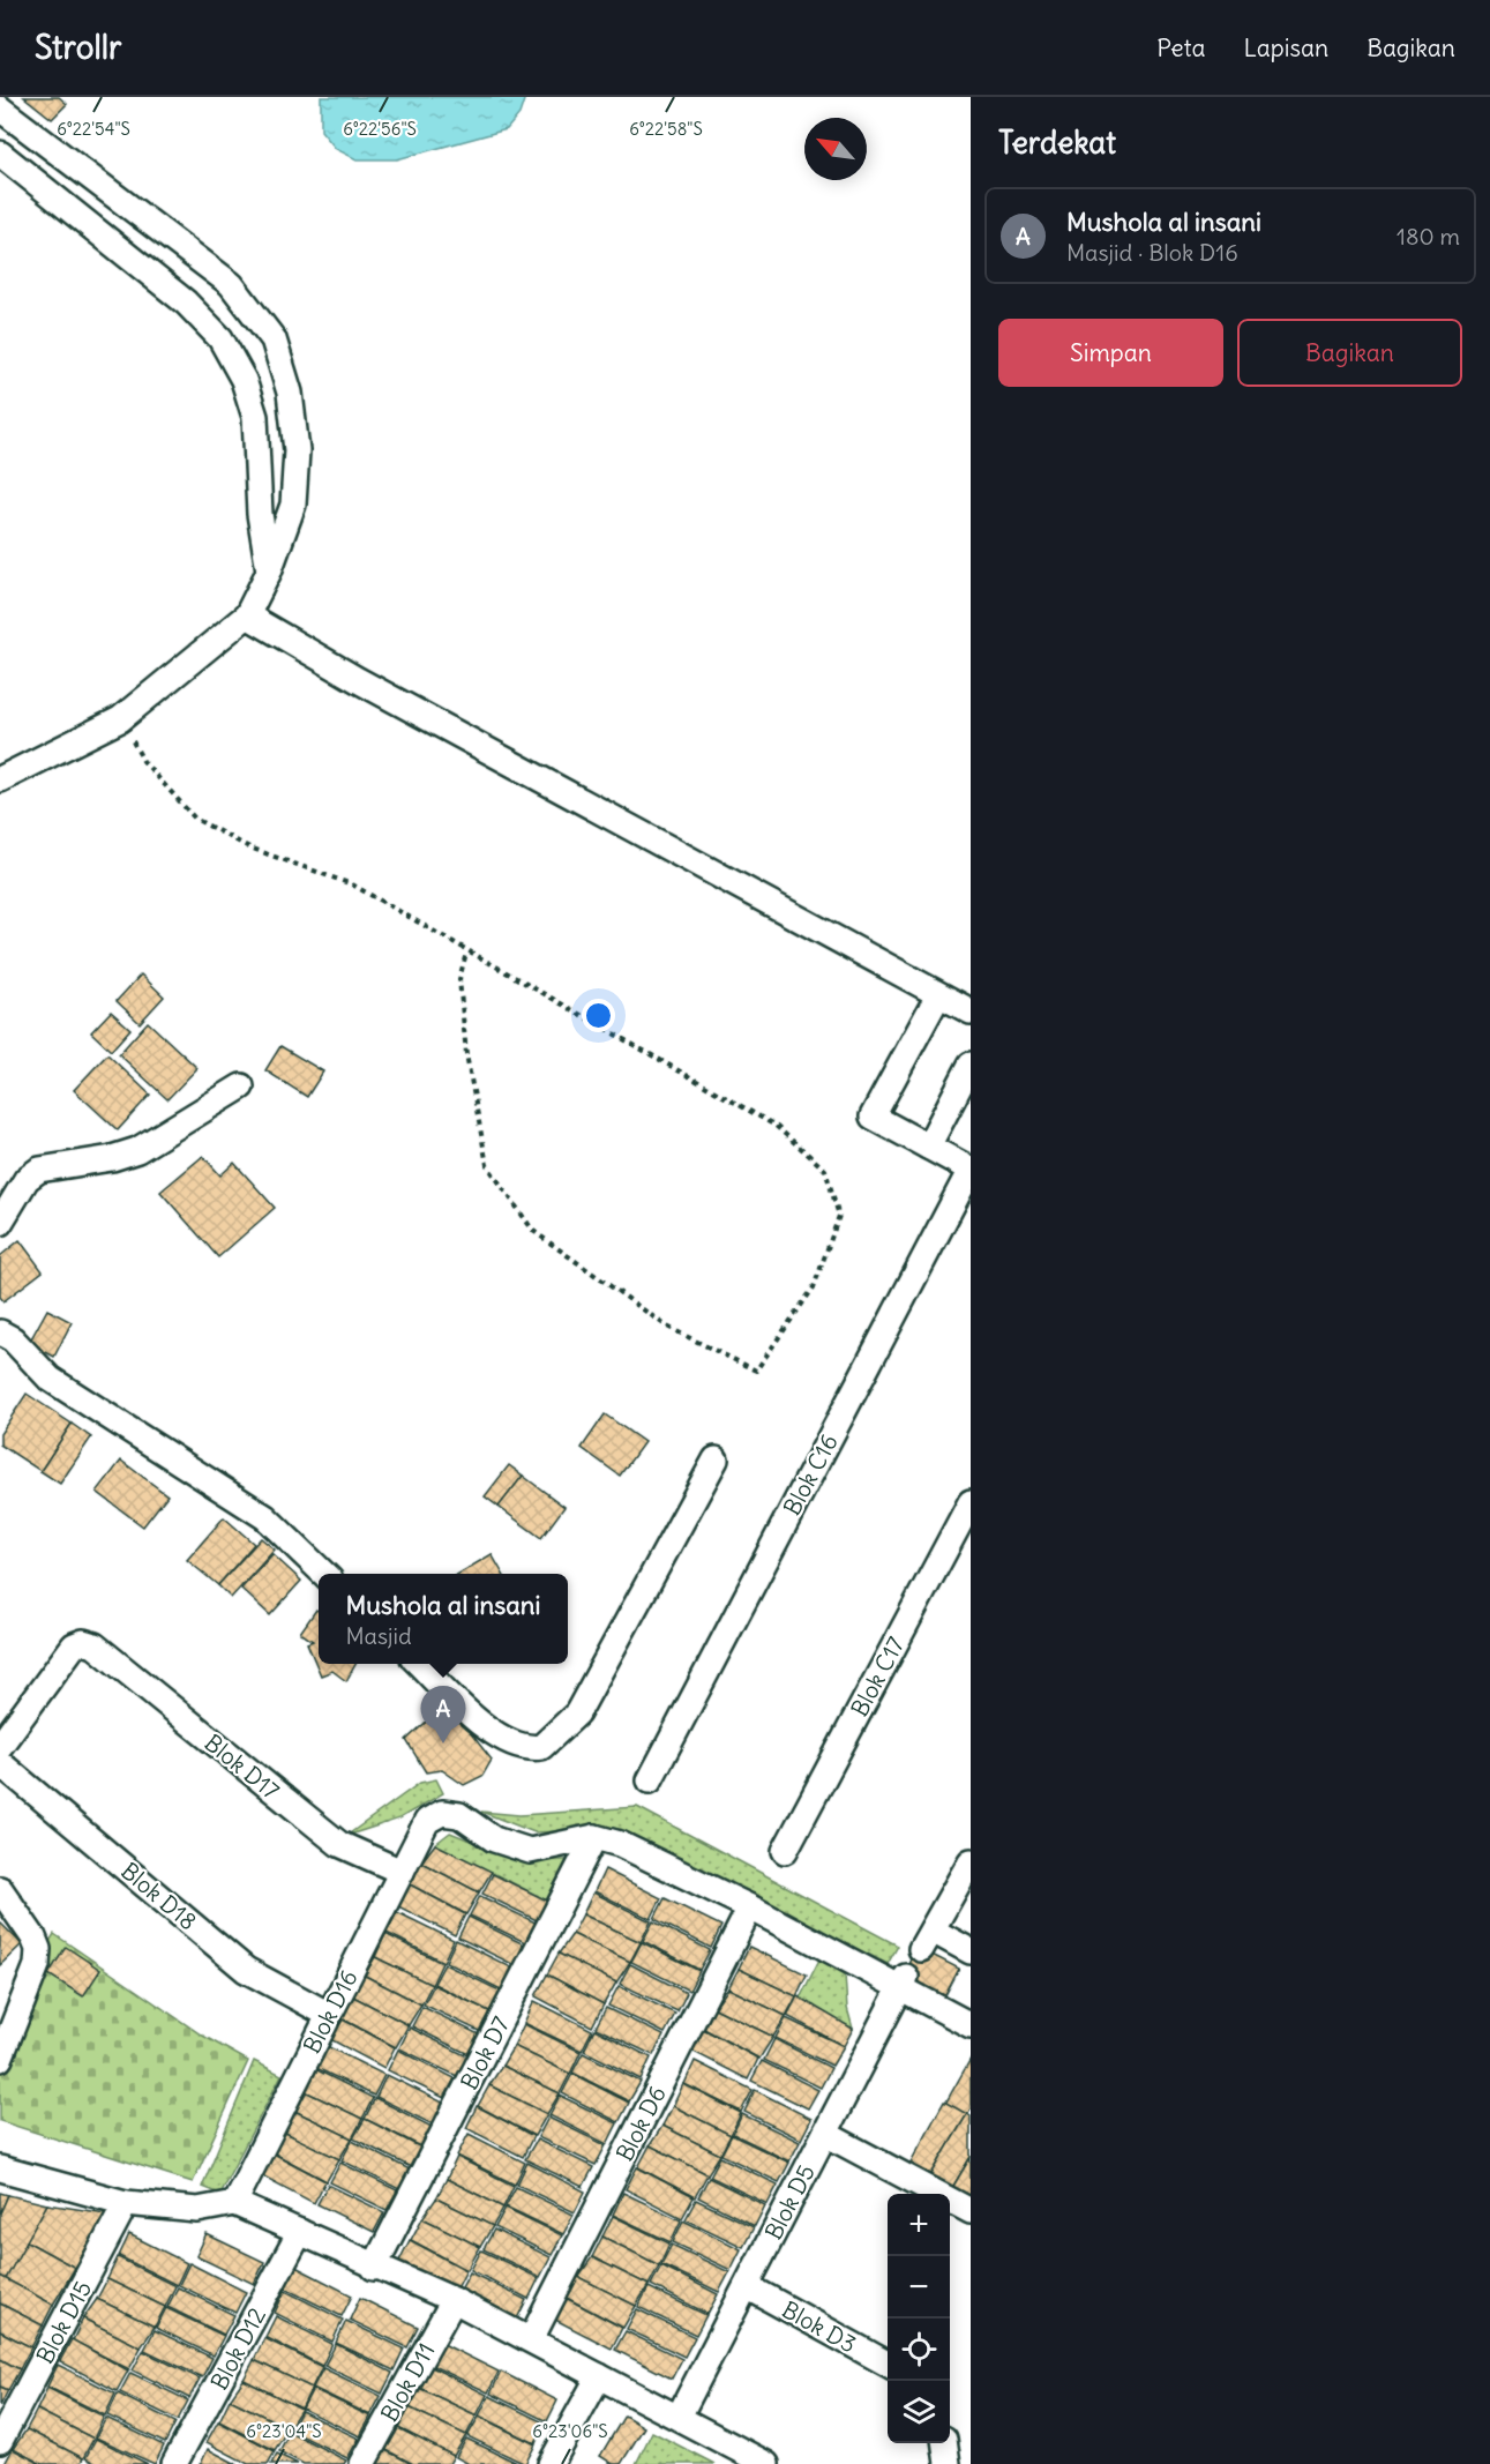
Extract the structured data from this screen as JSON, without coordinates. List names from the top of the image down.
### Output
{
  "streets": {
    "street": [
      "Blok C16",
      "Blok C17",
      "Blok D17",
      "Blok D18",
      "Blok D16",
      "Blok D7",
      "Blok D6",
      "Blok D5",
      "Blok D15",
      "Blok D3",
      "Blok D12",
      "Blok D11"
    ]
  },
  "crossings": [
    ["Blok D17", "Blok D16"],
    ["Blok D18", "Blok D16"],
    ["Blok D16", "Blok D7"],
    ["Blok D5", "Blok D3"]
  ],
  "north": "top left",
  "page": {
    "header": "Strollr",
    "nav": ["Peta", "Lapisan", "Bagikan"],
    "heading": "Terdekat",
    "list": [
      {
        "mark": "A",
        "name": "Mushola al insani",
        "note": "Masjid · Blok D16",
        "value": "180 m"
      }
    ],
    "buttons": ["Simpan", "Bagikan"],
    "popup": ["Mushola al insani", "Masjid"],
    "pins": "A",
    "map_buttons": ["+", "−"]
  },
  "coordinates": [
    "6°22'54\"S",
    "6°22'56\"S",
    "6°22'58\"S",
    "6°23'04\"S",
    "6°23'06\"S"
  ]
}
